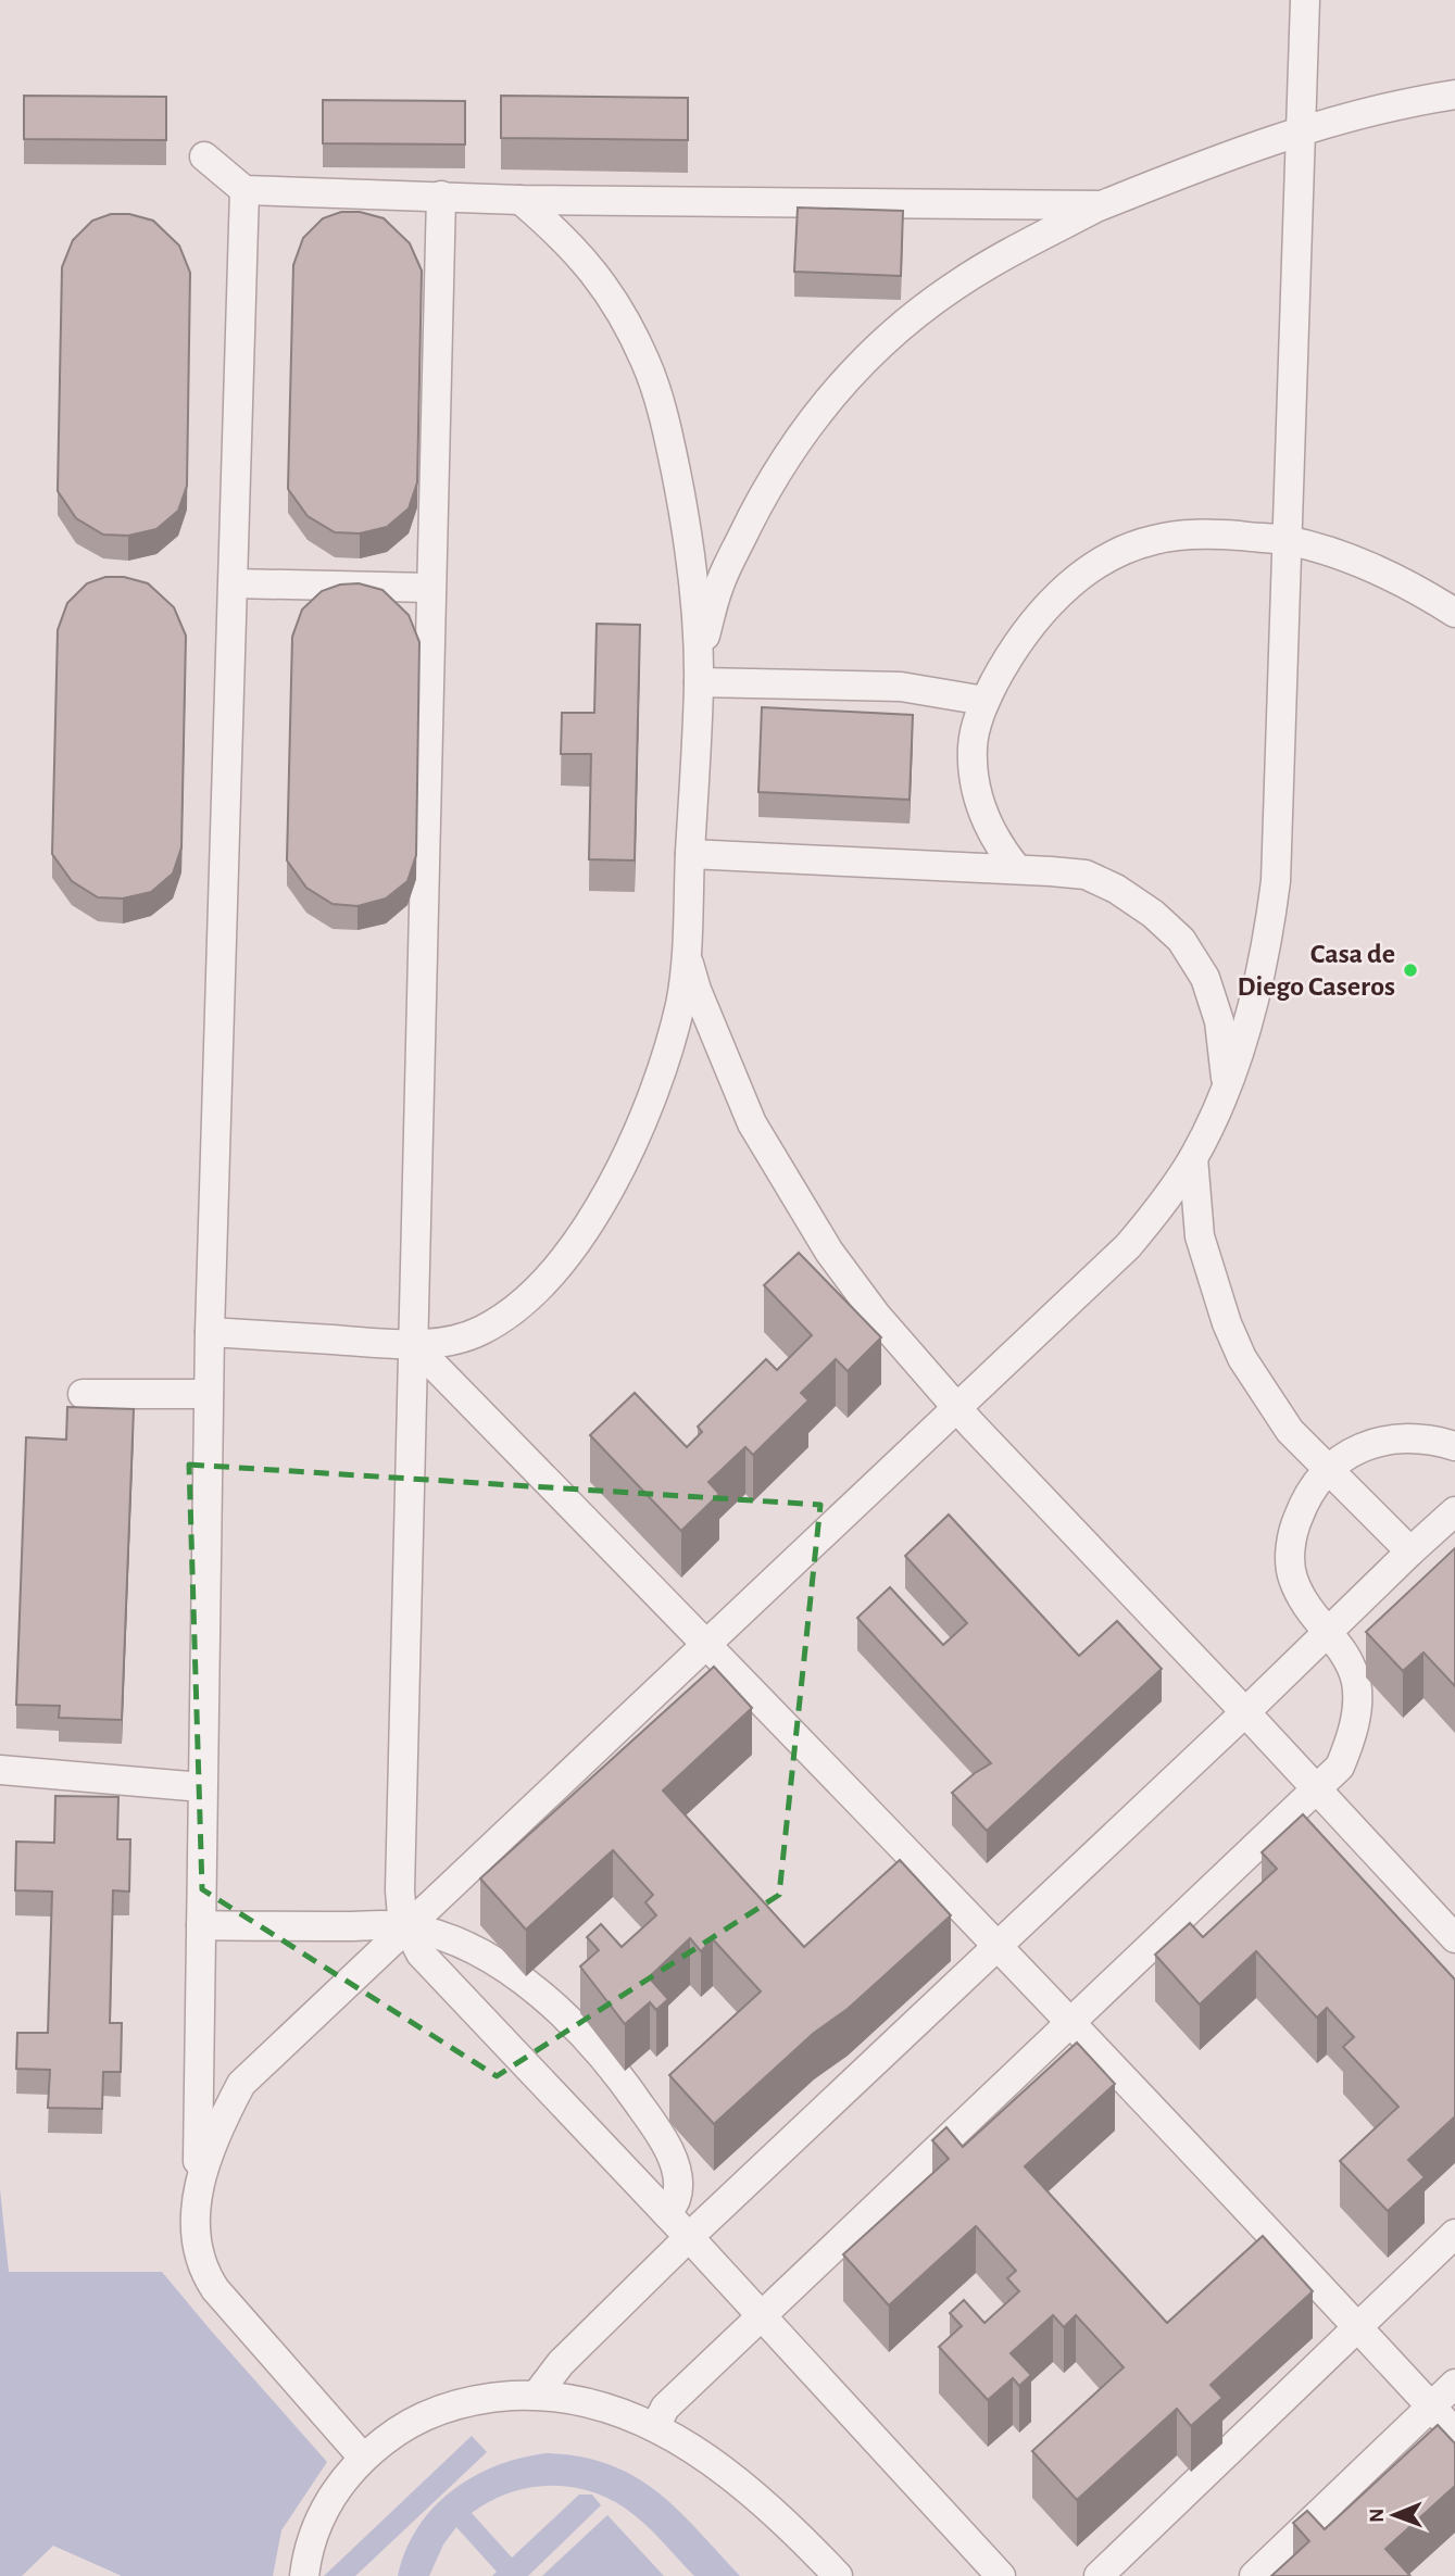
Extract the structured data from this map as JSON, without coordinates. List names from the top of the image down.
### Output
{
  "places": ["Casa de Diego Caseros"],
  "north": "left"
}
